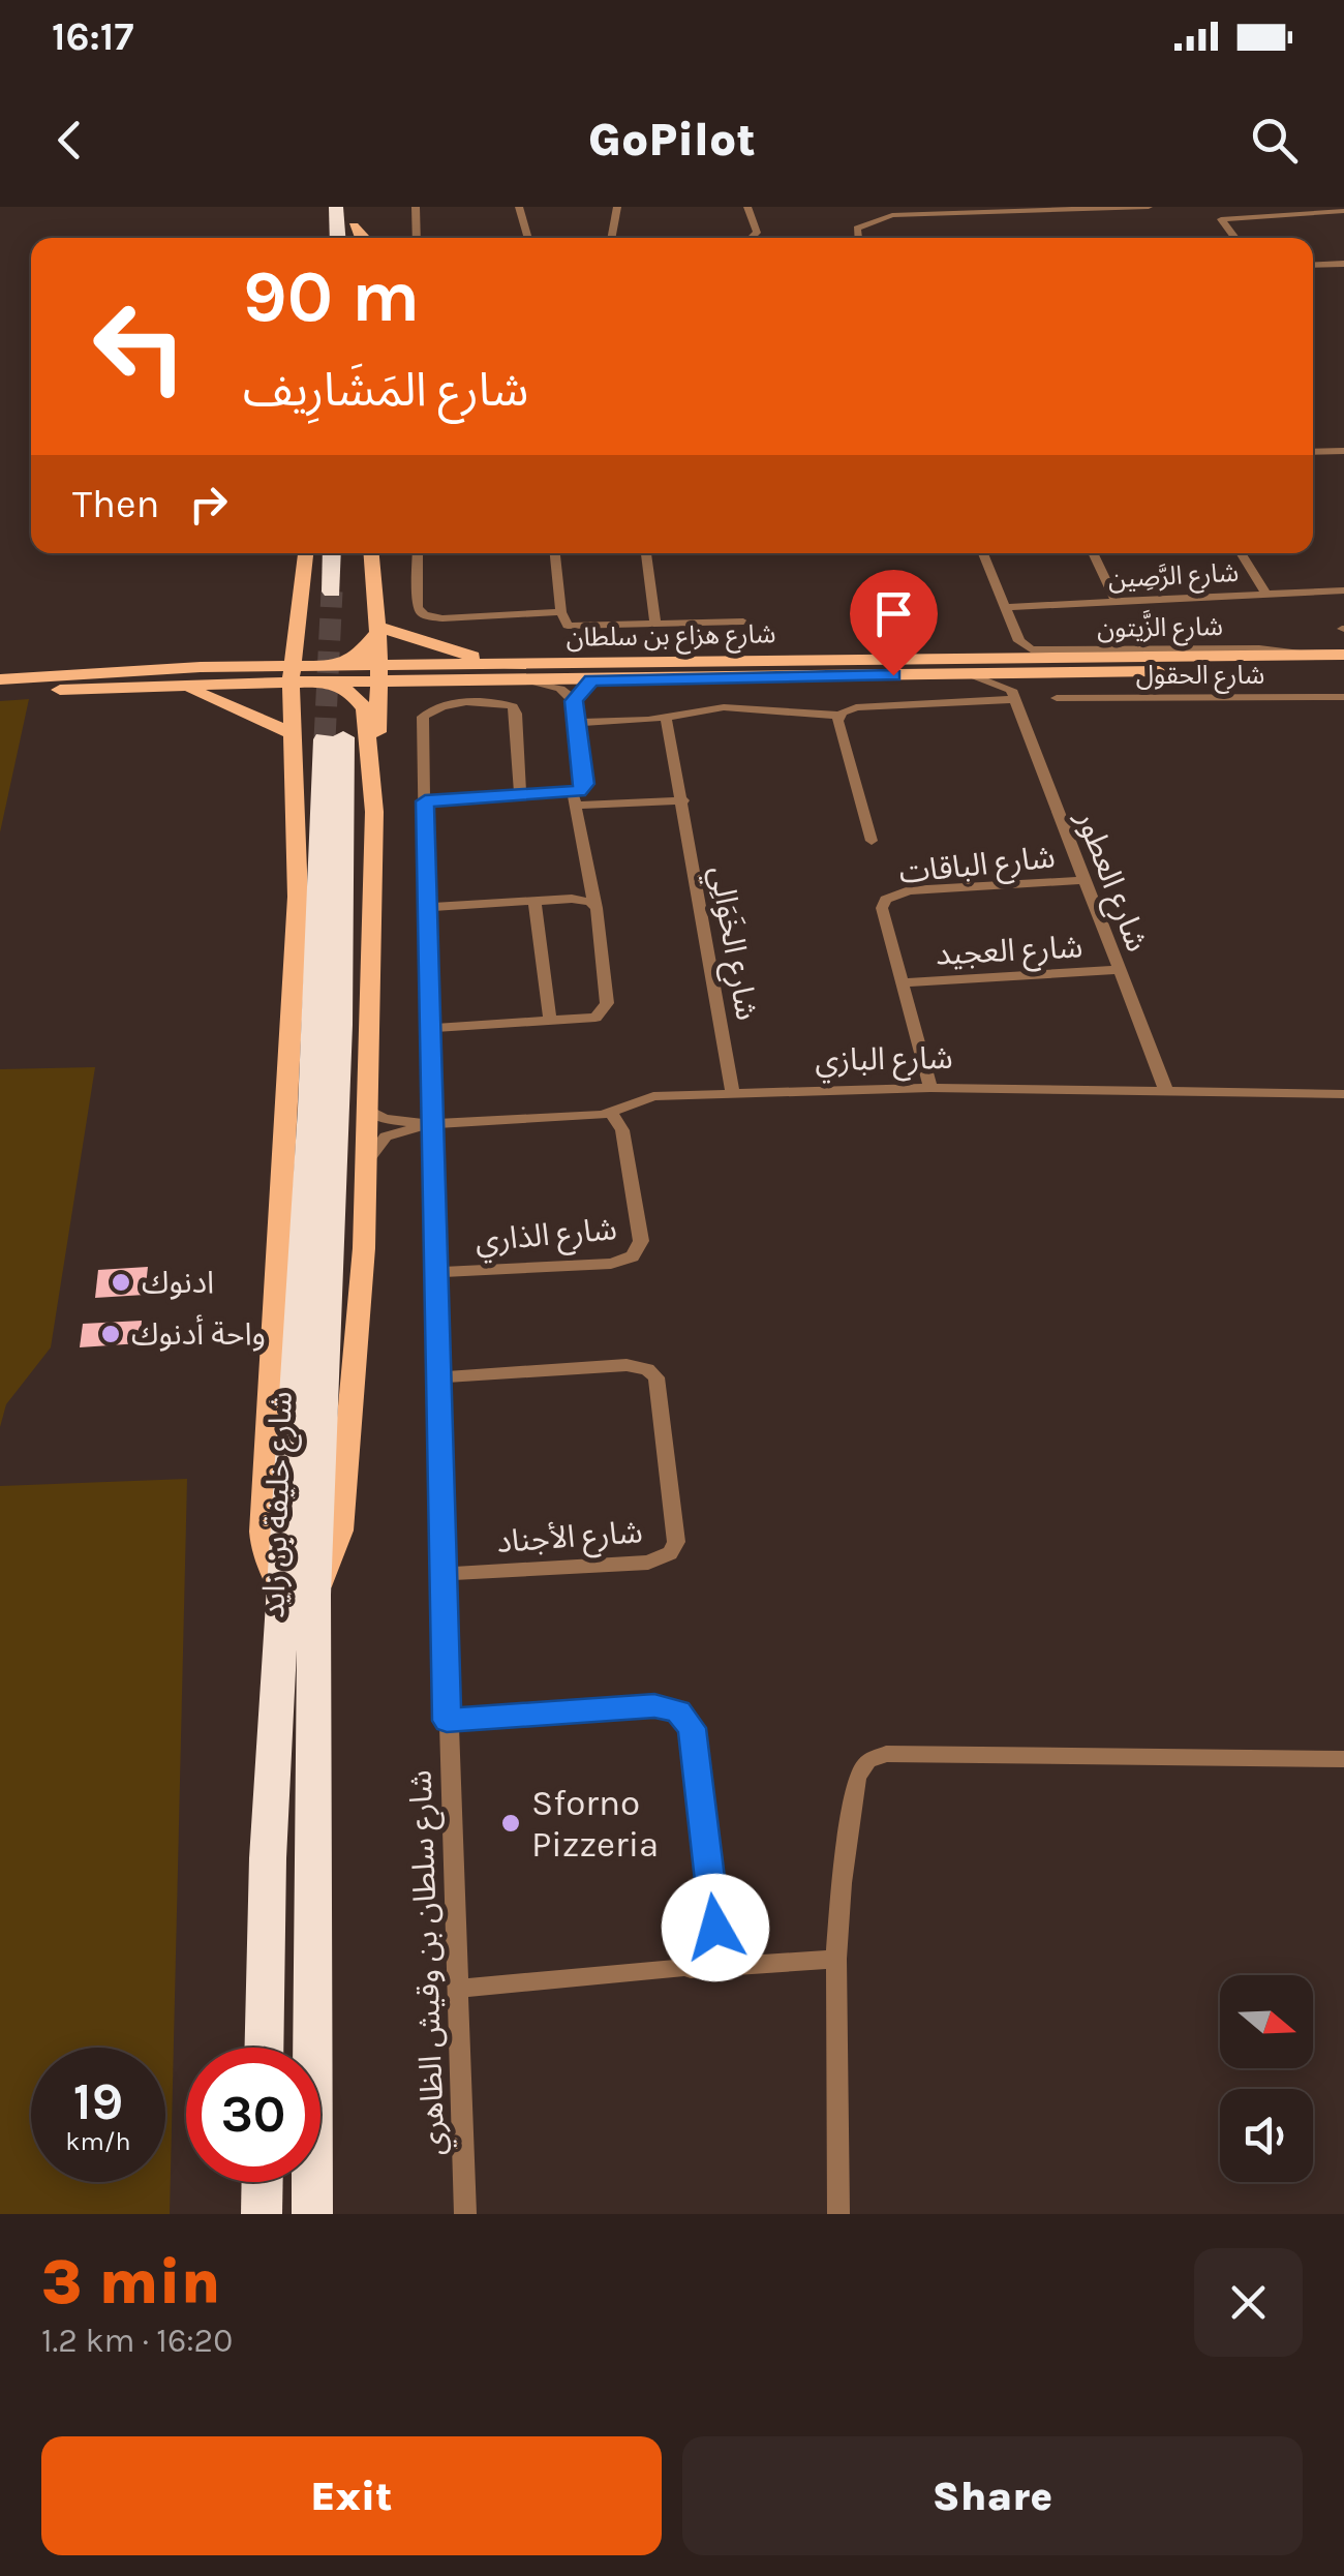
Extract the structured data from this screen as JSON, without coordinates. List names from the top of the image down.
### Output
{
  "streets": {
    "highway": ["شارع خليفة بن زايد"],
    "main road": ["شارع هزاع بن سلطان"],
    "street": [
      "شارع الرَّصِين",
      "شارع الزَّيتون",
      "شارع الحقول",
      "شارع الباقات",
      "شارع العطور",
      "شارع الخَوَالِي",
      "شارع العجيد",
      "شارع البازي",
      "شارع الذاري",
      "شارع الأجناد",
      "شارع سلطان بن وقيش الظاهري"
    ]
  },
  "crossings": [
    ["شارع الزَّيتون", "شارع هزاع بن سلطان"],
    ["شارع الباقات", "شارع العطور"],
    ["شارع الباقات", "شارع العجيد"],
    ["شارع الباقات", "شارع البازي"],
    ["شارع العطور", "شارع العجيد"],
    ["شارع العطور", "شارع البازي"],
    ["شارع الخَوَالِي", "شارع البازي"],
    ["شارع البازي", "شارع الذاري"],
    ["شارع البازي", "شارع سلطان بن وقيش الظاهري"],
    ["شارع الذاري", "شارع سلطان بن وقيش الظاهري"],
    ["شارع الأجناد", "شارع سلطان بن وقيش الظاهري"]
  ],
  "places": ["ادنوك", "واحة أدنوك", "Sforno Pizzeria"],
  "north": "right",
  "page": {
    "status": "16:17",
    "header": "GoPilot",
    "turn": ["90 m", "شارع المَشَارِيف"],
    "then": "Then",
    "speed": "19 km/h",
    "limit": "30",
    "heading": ["3 min", "1.2 km · 16:20"],
    "buttons": ["Exit", "Share"]
  }
}
